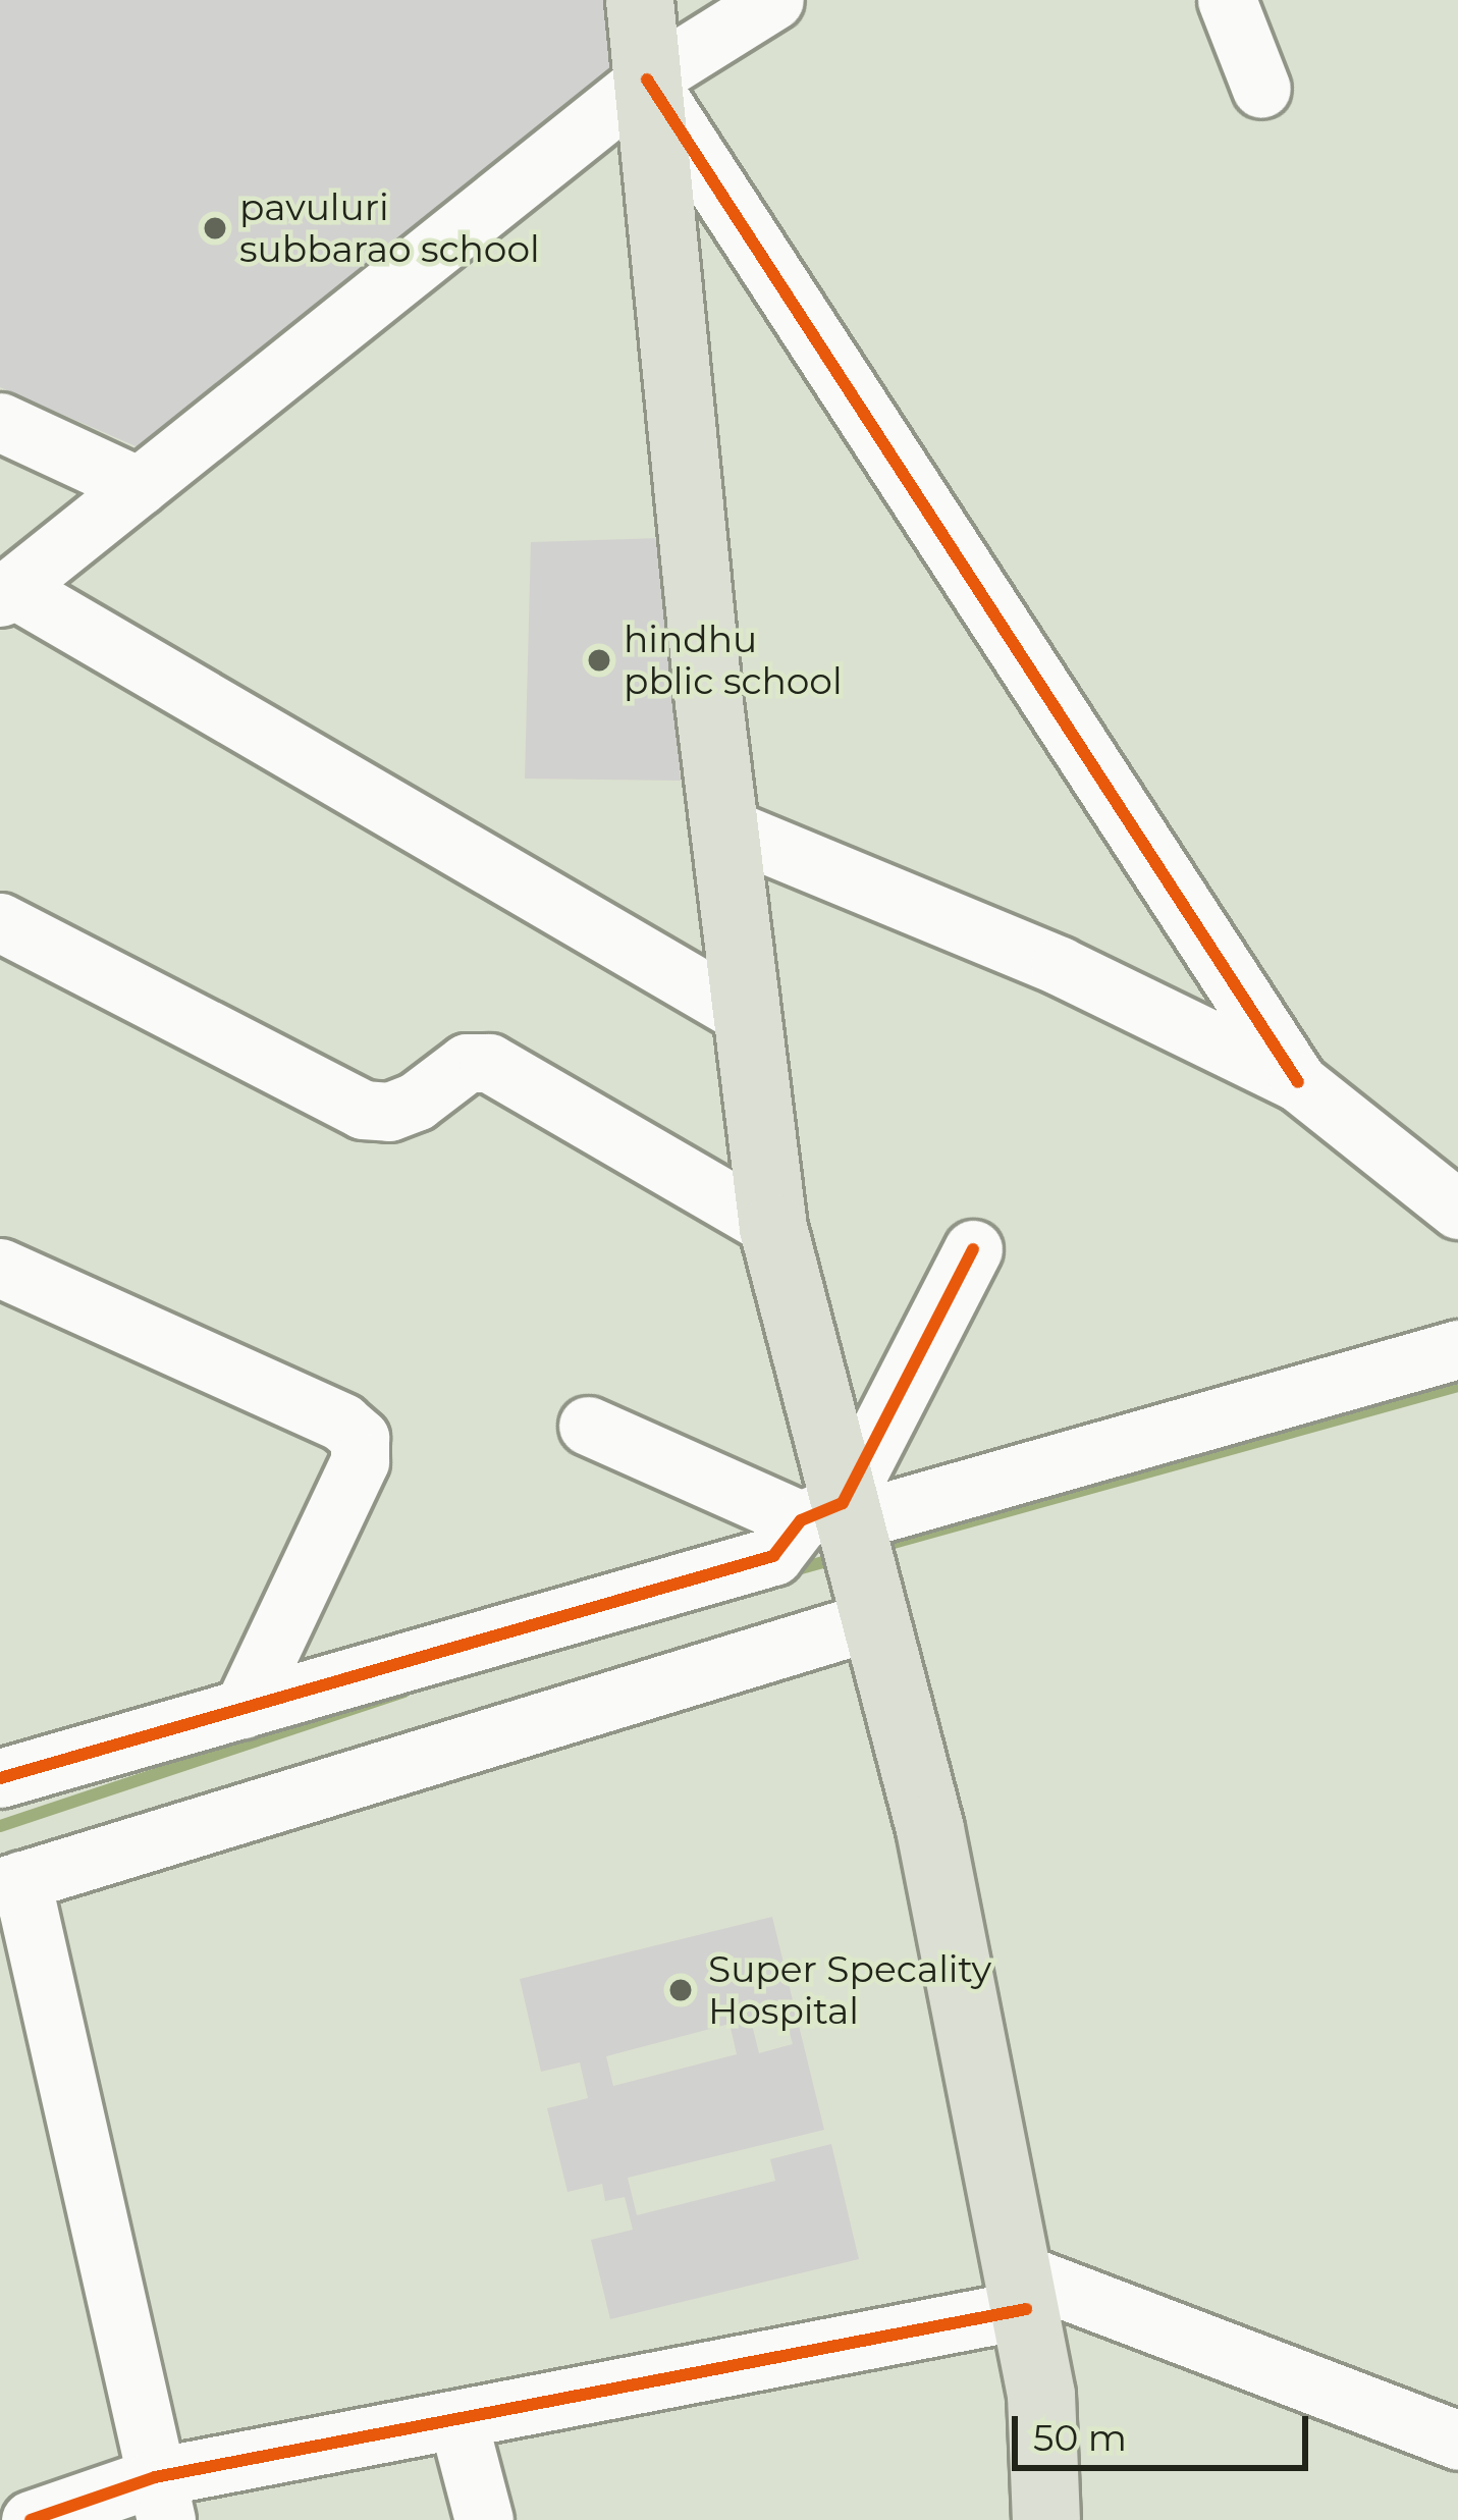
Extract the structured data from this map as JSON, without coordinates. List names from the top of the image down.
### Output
{
  "places": ["pavuluri subbarao school", "hindhu pblic school", "Super Specality Hospital"],
  "scale_bar": "50 m"
}
